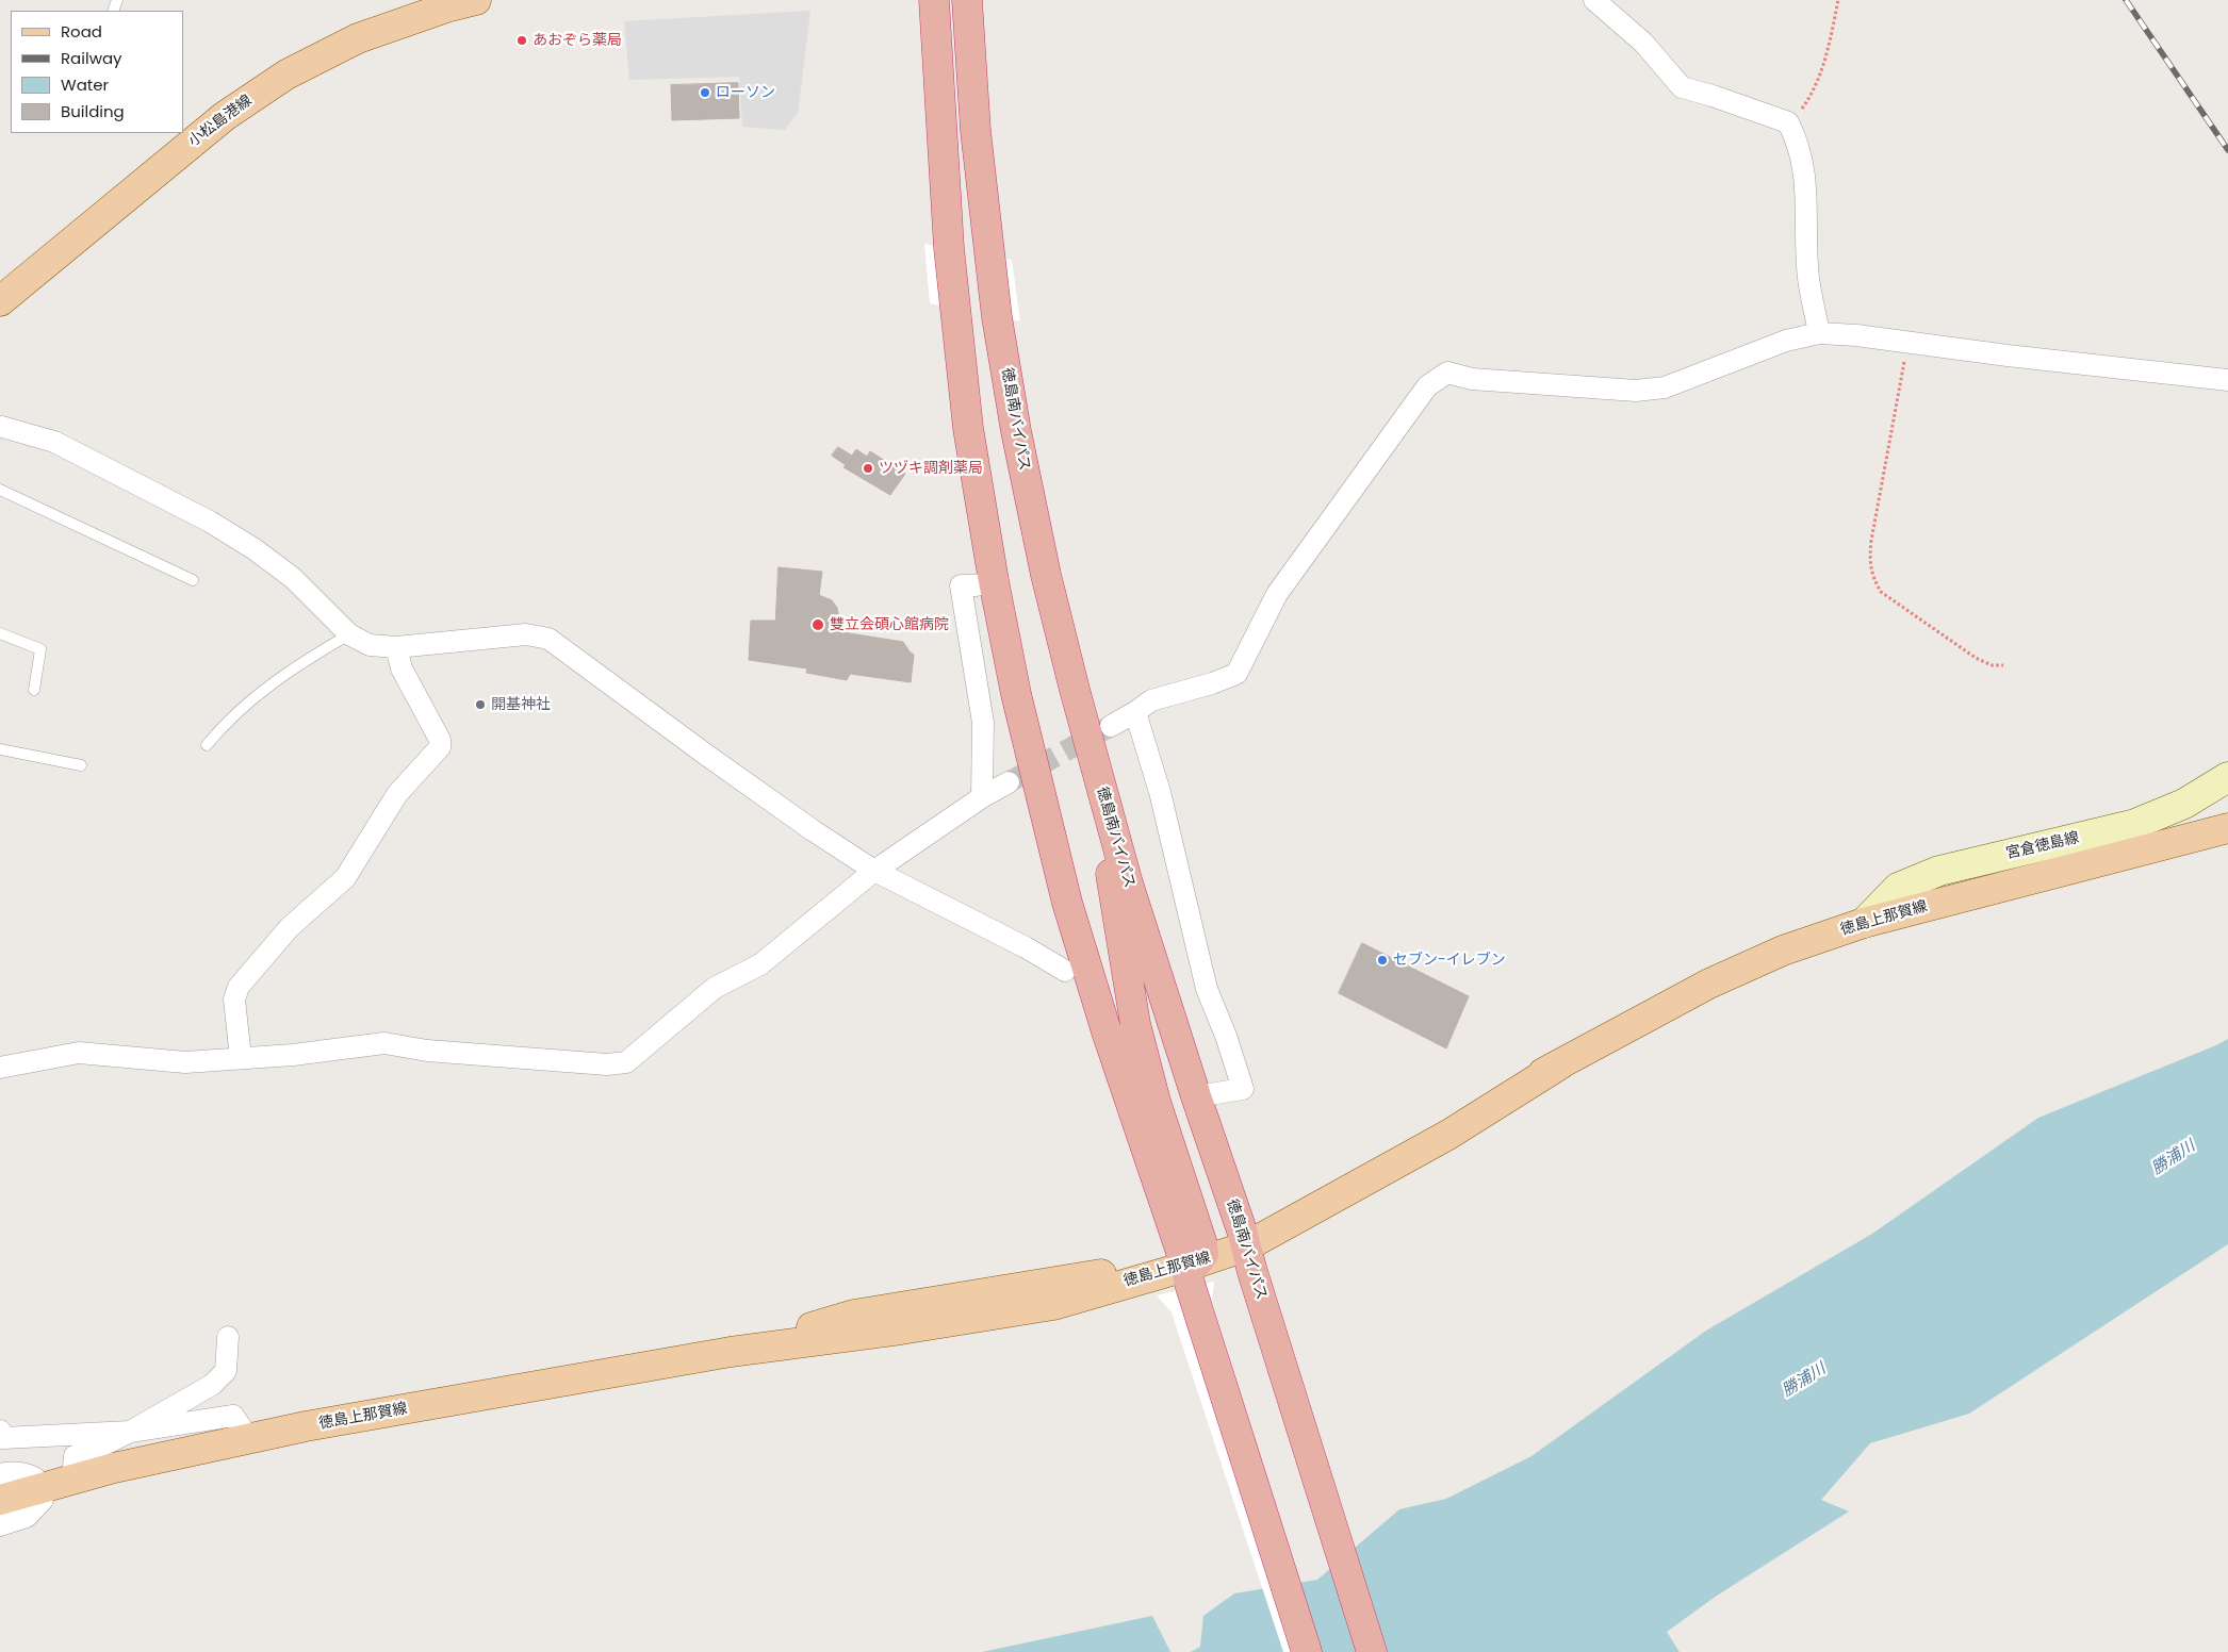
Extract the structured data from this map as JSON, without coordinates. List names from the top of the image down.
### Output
{
  "streets": {
    "highway": ["徳島南バイパス"],
    "main road": ["小松島港線", "宮倉徳島線", "徳島上那賀線"]
  },
  "crossings": [
    ["徳島南バイパス", "徳島上那賀線"],
    ["宮倉徳島線", "徳島上那賀線"]
  ],
  "water": ["勝浦川"],
  "places": [
    "あおぞら薬局",
    "ローソン",
    "ツヅキ調剤薬局",
    "雙立会碩心館病院",
    "開基神社",
    "セブン-イレブン"
  ],
  "legend": [
    "Road",
    "Railway",
    "Water",
    "Building"
  ]
}
